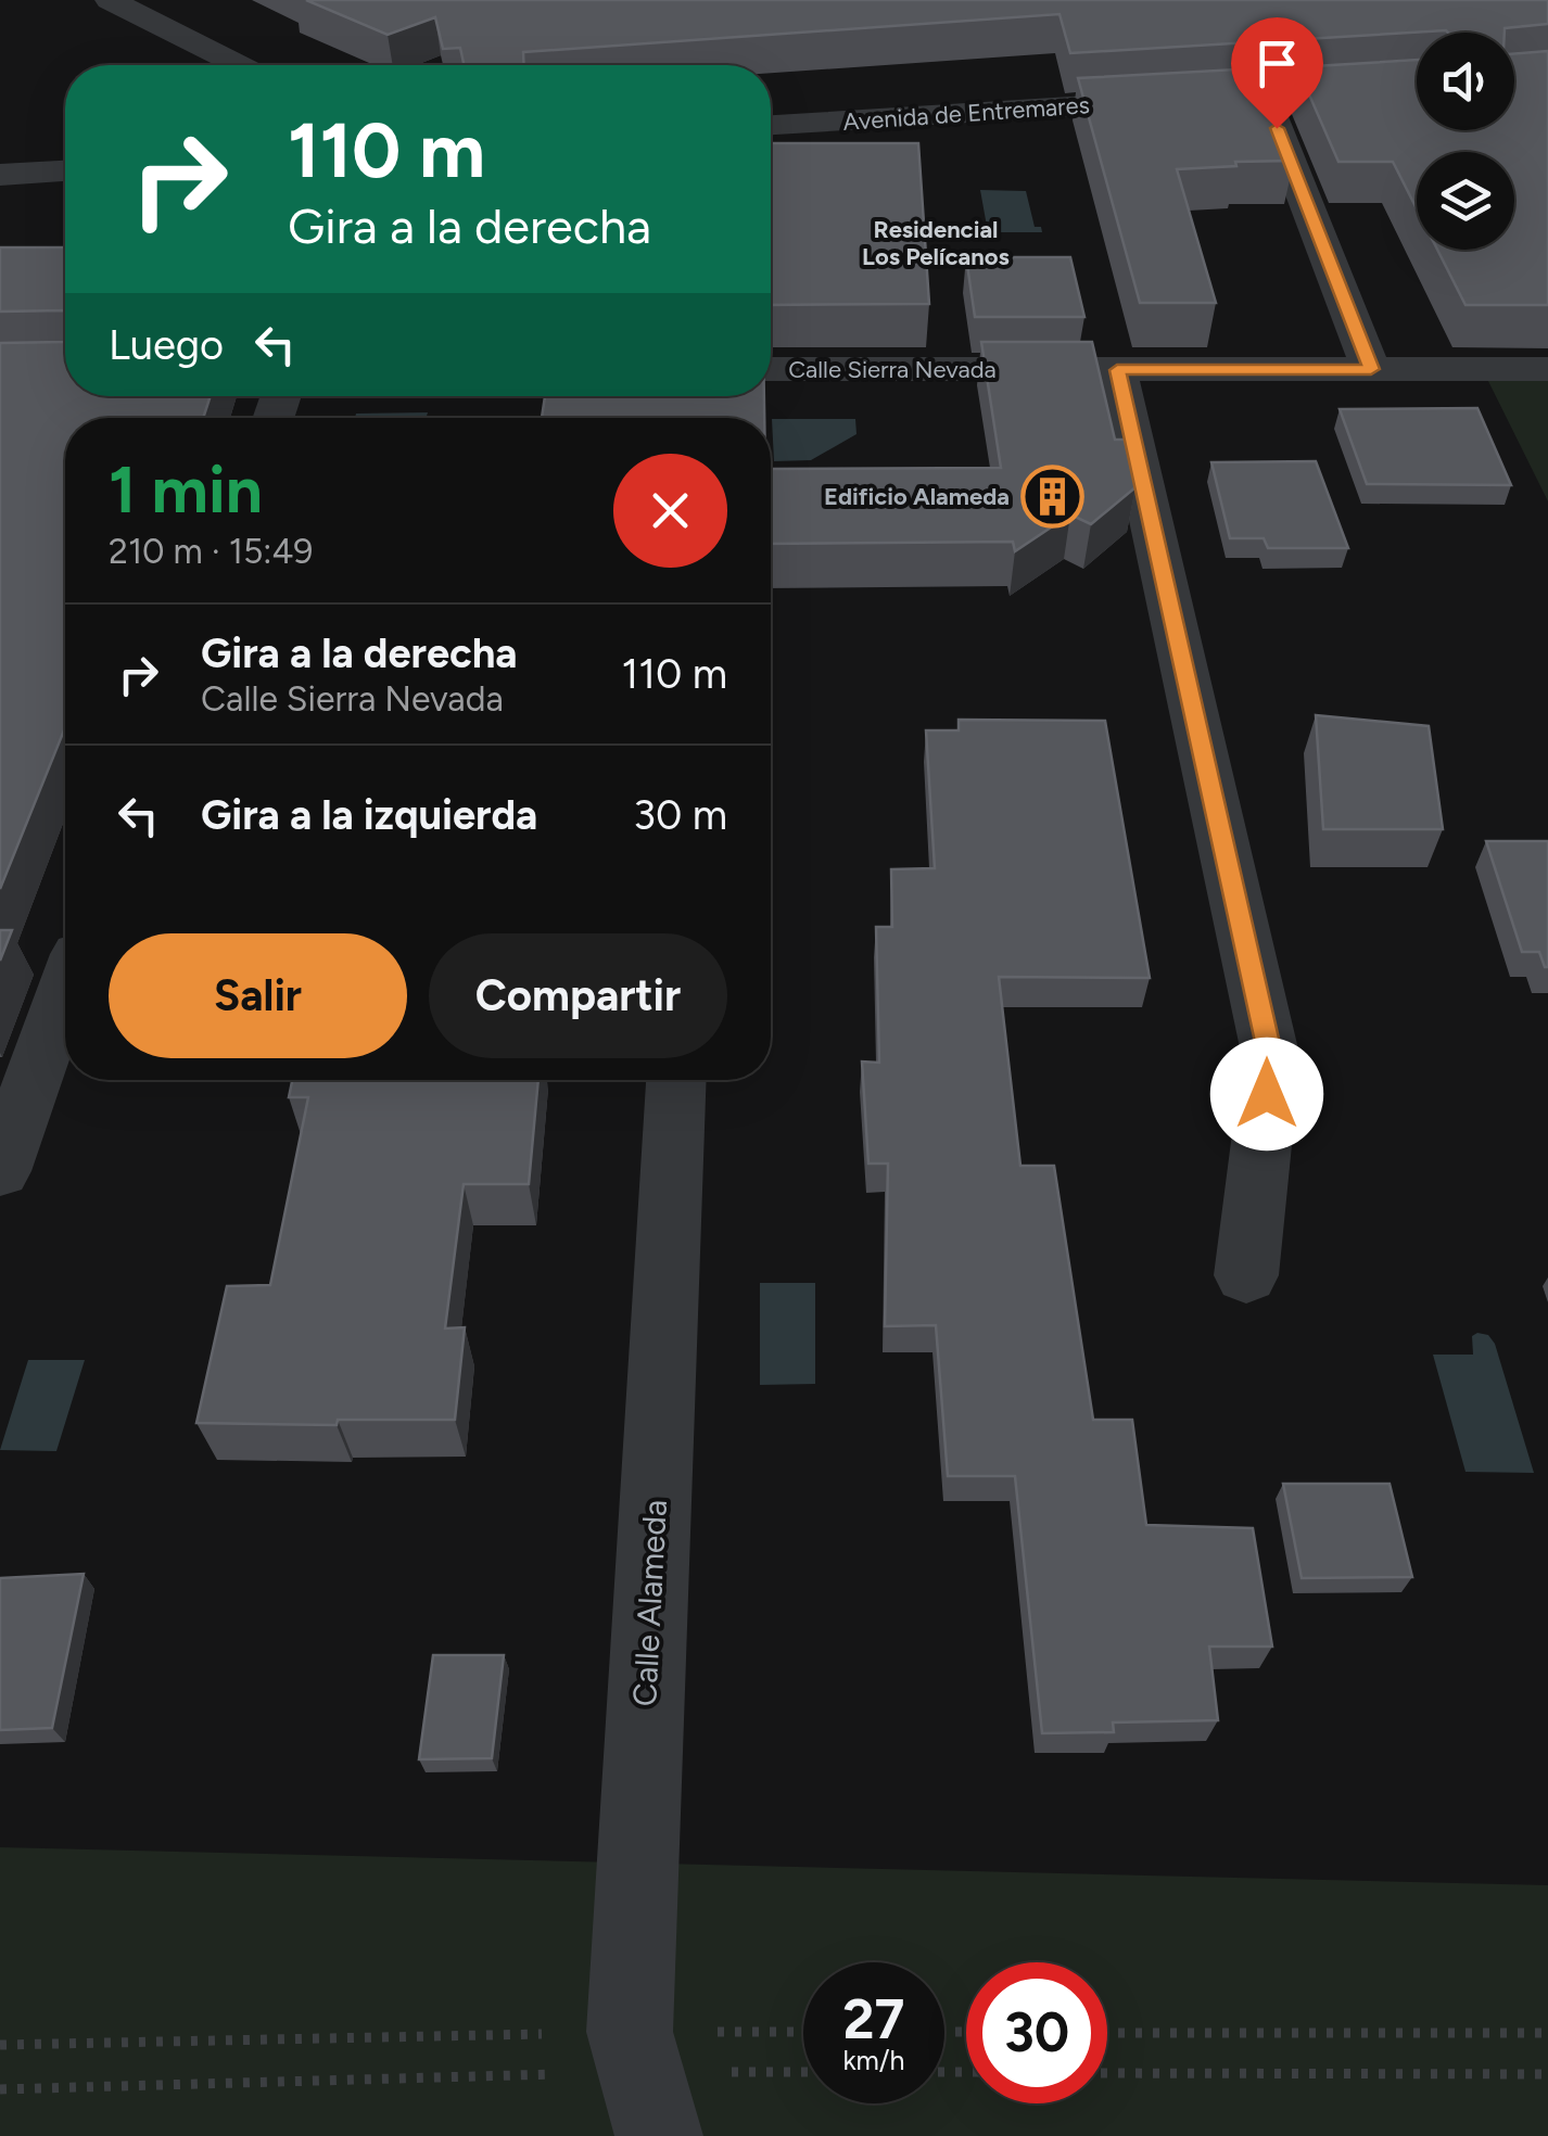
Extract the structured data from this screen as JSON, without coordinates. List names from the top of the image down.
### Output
{
  "streets": {
    "street": ["Avenida de Entremares", "Calle Sierra Nevada", "Calle Alameda"]
  },
  "districts": ["Residencial Los Pelícanos"],
  "places": {
    "building": ["Edificio Alameda"]
  },
  "page": {
    "turn": ["110 m", "Gira a la derecha"],
    "then": "Luego",
    "heading": ["1 min", "210 m · 15:49"],
    "list": [
      {
        "name": "Gira a la derecha",
        "note": "Calle Sierra Nevada",
        "value": "110 m"
      },
      {
        "name": "Gira a la izquierda",
        "value": "30 m"
      }
    ],
    "buttons": ["Salir", "Compartir"],
    "speed": "27 km/h",
    "limit": "30"
  }
}
